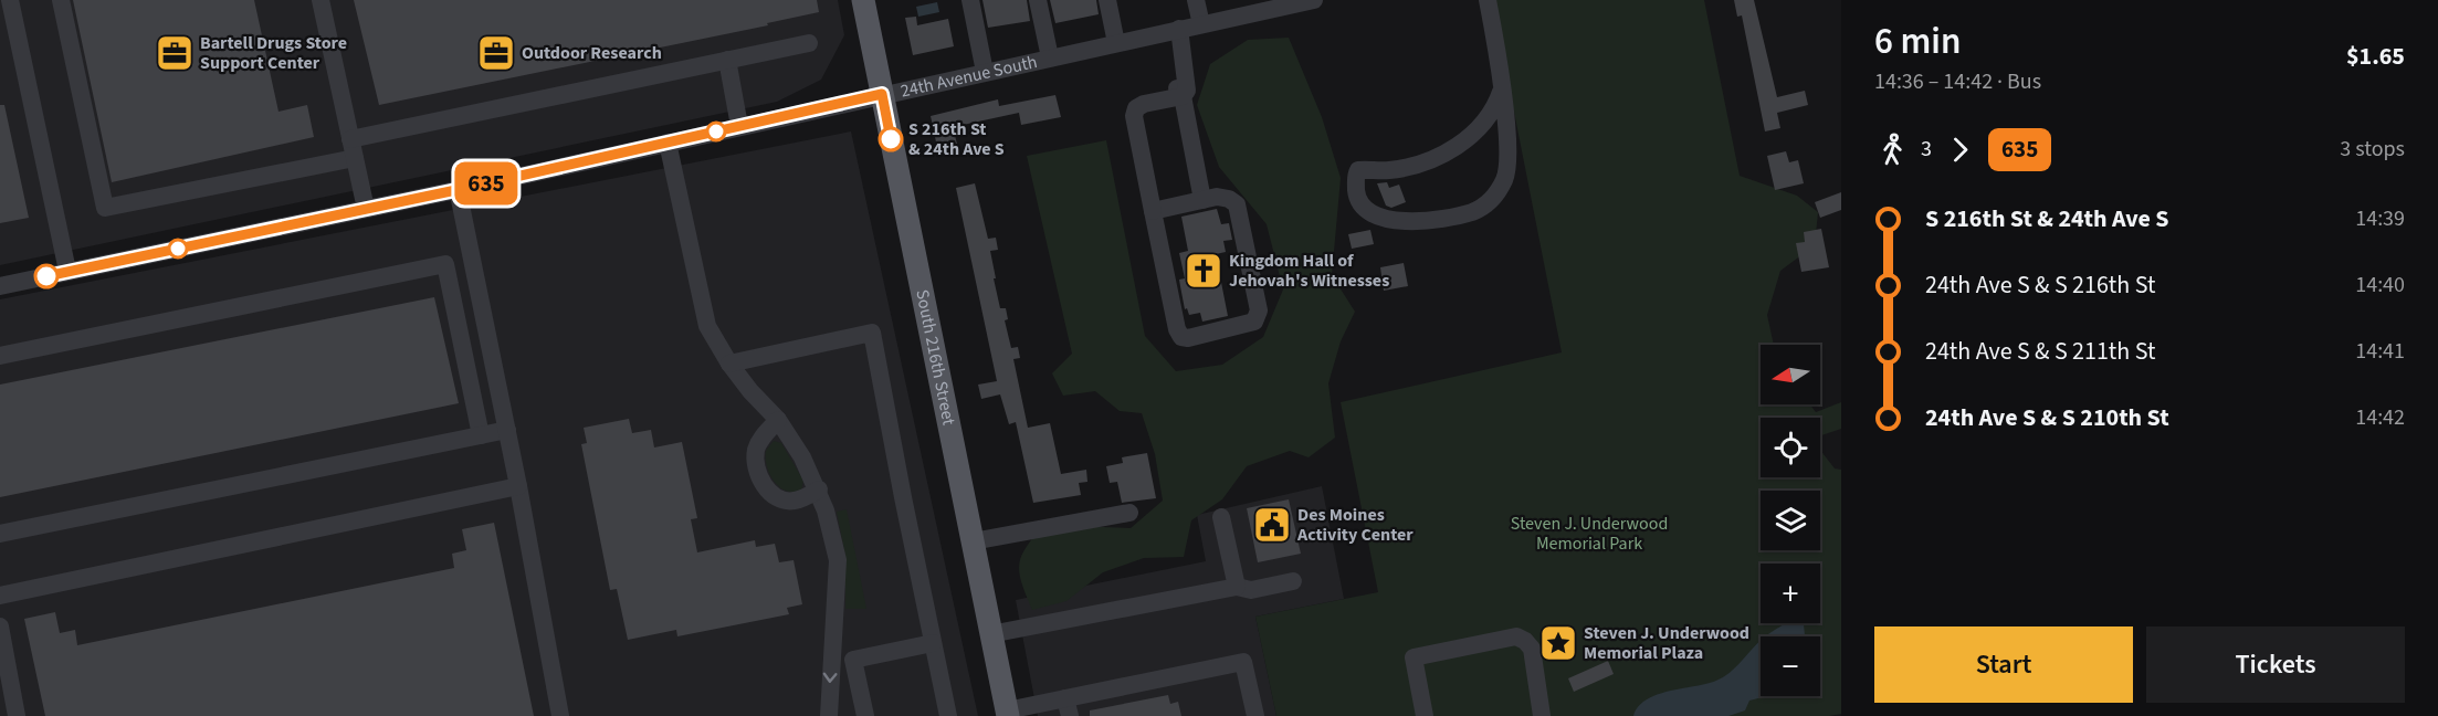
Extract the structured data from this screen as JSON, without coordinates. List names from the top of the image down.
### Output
{
  "streets": {
    "main road": ["South 216th Street"],
    "street": ["24th Avenue South"]
  },
  "crossings": [
    ["24th Avenue South", "South 216th Street"]
  ],
  "parks": ["Steven J. Underwood Memorial Park"],
  "places": {
    "office": ["Bartell Drugs Store Support Center", "Outdoor Research"],
    "other": ["S 216th St & 24th Ave S"],
    "church": ["Kingdom Hall of Jehovah's Witnesses"],
    "public building": ["Des Moines Activity Center"],
    "place": ["Steven J. Underwood Memorial Plaza"]
  },
  "lines": ["bus line 635"],
  "north": "left",
  "page": {
    "on_map": "635",
    "heading": ["6 min", "14:36 – 14:42 · Bus", "$1.65"],
    "legs": ["3", "635", "3 stops"],
    "list": [
      {
        "name": "S 216th St & 24th Ave S",
        "value": "14:39"
      },
      {
        "name": "24th Ave S & S 216th St",
        "value": "14:40"
      },
      {
        "name": "24th Ave S & S 211th St",
        "value": "14:41"
      },
      {
        "name": "24th Ave S & S 210th St",
        "value": "14:42"
      }
    ],
    "map_buttons": ["+", "−"],
    "buttons": ["Start", "Tickets"]
  }
}
